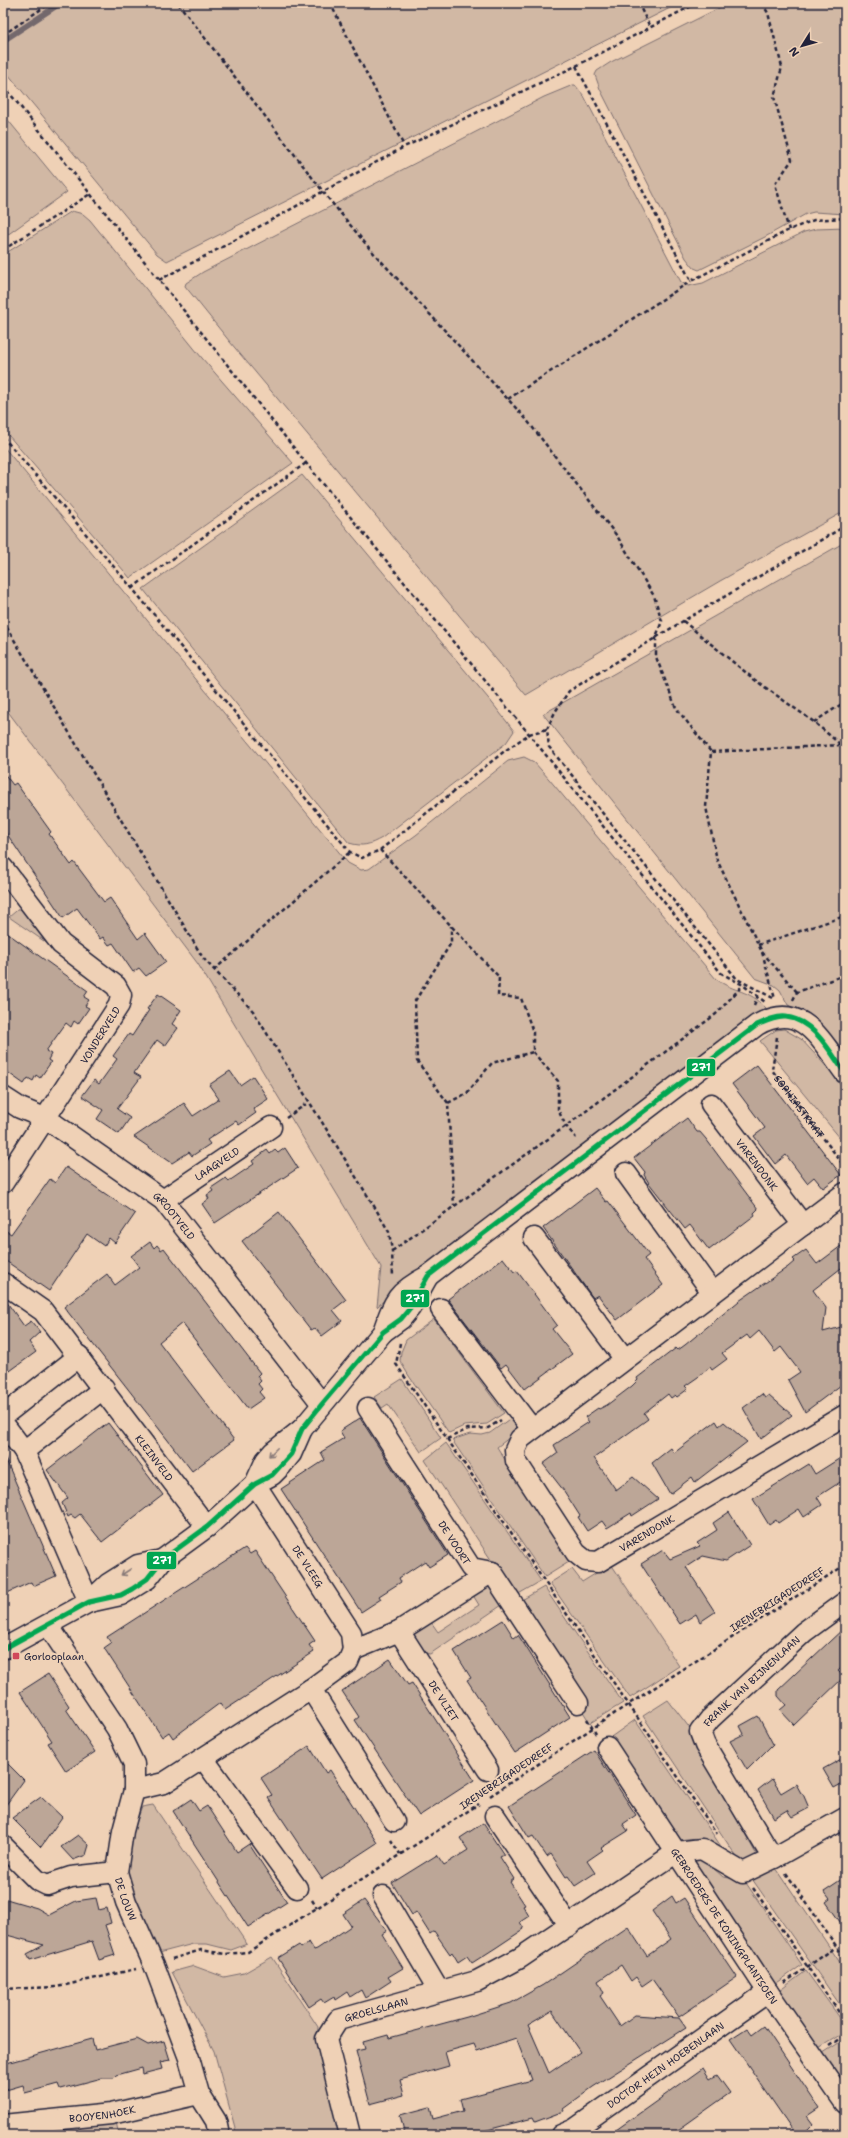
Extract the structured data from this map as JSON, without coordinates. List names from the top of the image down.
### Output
{
  "streets": {
    "street": [
      "VONDERVELD",
      "LAAGVELD",
      "VARENDONK",
      "GROOTVELD",
      "KLEINVELD",
      "DE VOORT",
      "DE VLEEG",
      "FRANK VAN BIJNENLAAN",
      "DE VLIET",
      "DE LOUW",
      "GEBROEDERS DE KONINGPLANTSOEN",
      "GROELSLAAN",
      "DOCTOR HEIN HOEBENLAAN",
      "BOOYENHOEK"
    ],
    "path": ["SOPHIASTRAAT", "IRENEBRIGADEDREEF"]
  },
  "crossings": [
    ["VONDERVELD", "GROOTVELD"],
    ["LAAGVELD", "GROOTVELD"],
    ["IRENEBRIGADEDREEF", "DE LOUW"],
    ["DE LOUW", "BOOYENHOEK"],
    ["GEBROEDERS DE KONINGPLANTSOEN", "GROELSLAAN"],
    ["GEBROEDERS DE KONINGPLANTSOEN", "DOCTOR HEIN HOEBENLAAN"]
  ],
  "places": {
    "transit": ["Gorlooplaan"]
  },
  "lines": ["transit line 271"],
  "north": "bottom left"
}
